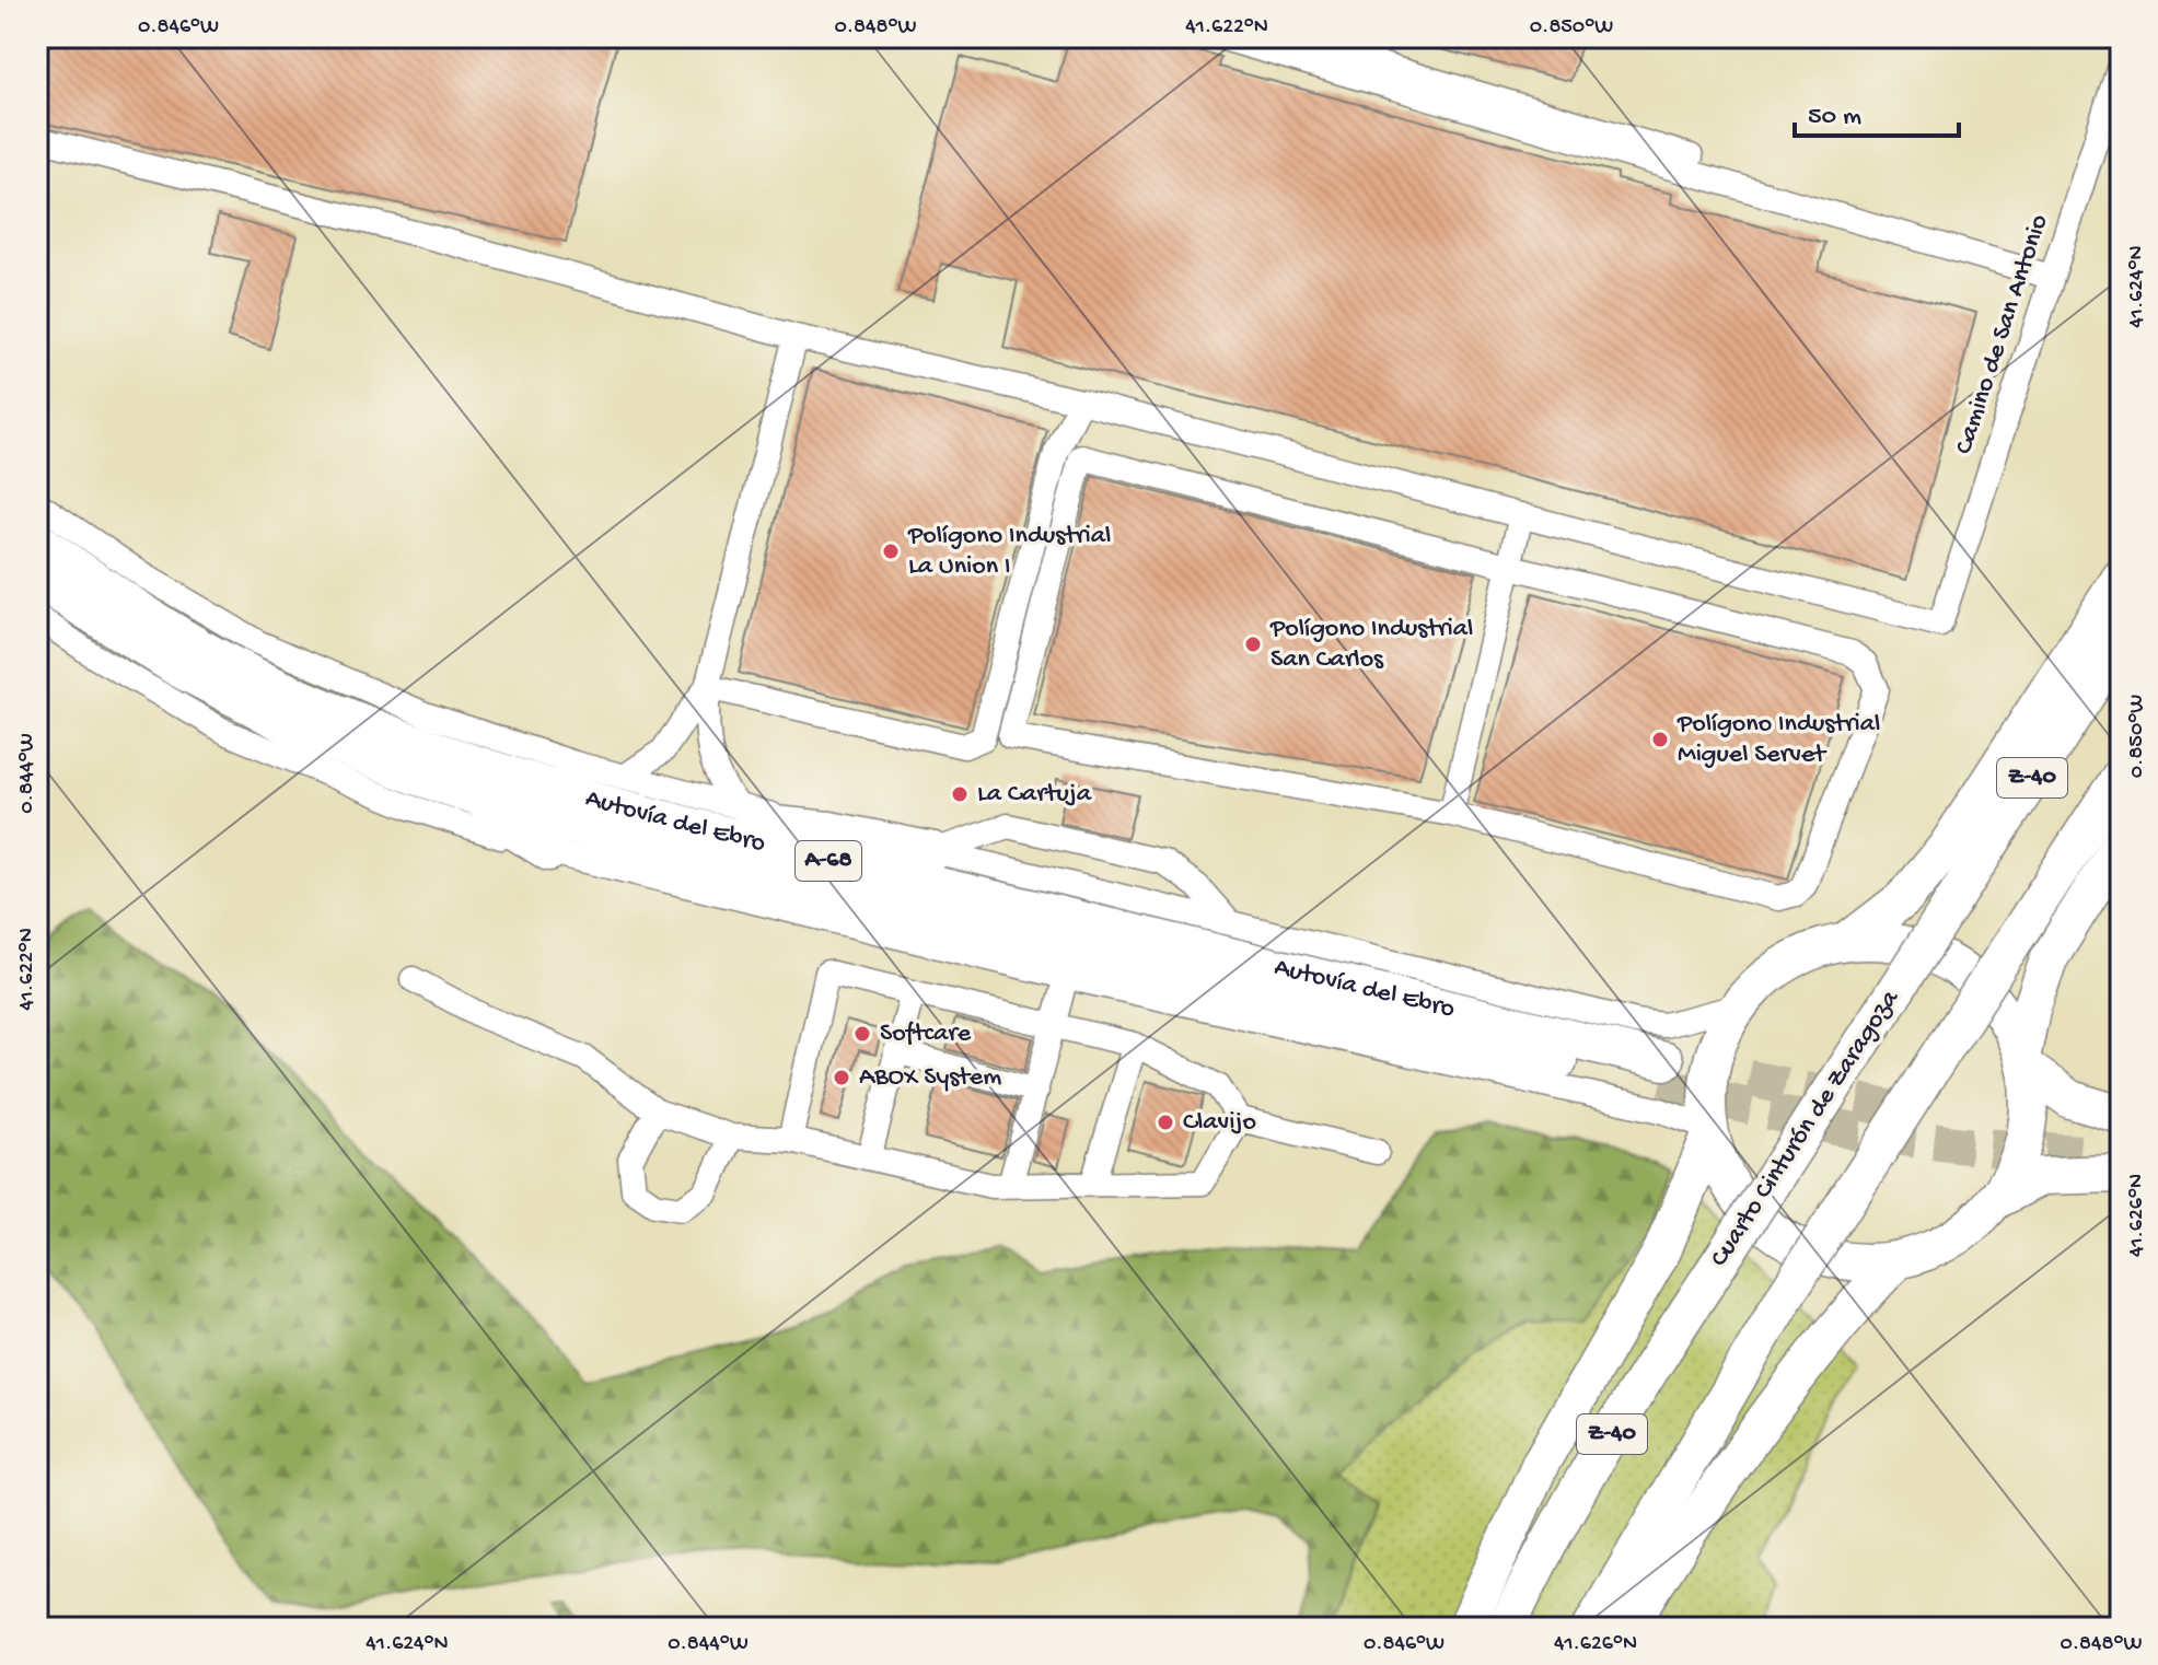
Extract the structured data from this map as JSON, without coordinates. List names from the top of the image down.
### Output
{
  "streets": {
    "highway": [
      "Z-40",
      "Autovía del Ebro",
      "A-68",
      "Cuarto Cinturón de Zaragoza"
    ],
    "street": ["Camino de San Antonio"]
  },
  "places": [
    "Polígono Industrial La Union I",
    "Polígono Industrial San Carlos",
    "Polígono Industrial Miguel Servet",
    "La Cartuja",
    "Softcare",
    "ABOX System",
    "Clavijo"
  ],
  "scale_bar": "50 m",
  "coordinates": [
    "0.846°W",
    "0.848°W",
    "41.622°N",
    "0.850°W",
    "41.624°N",
    "0.844°W",
    "41.626°N"
  ]
}
